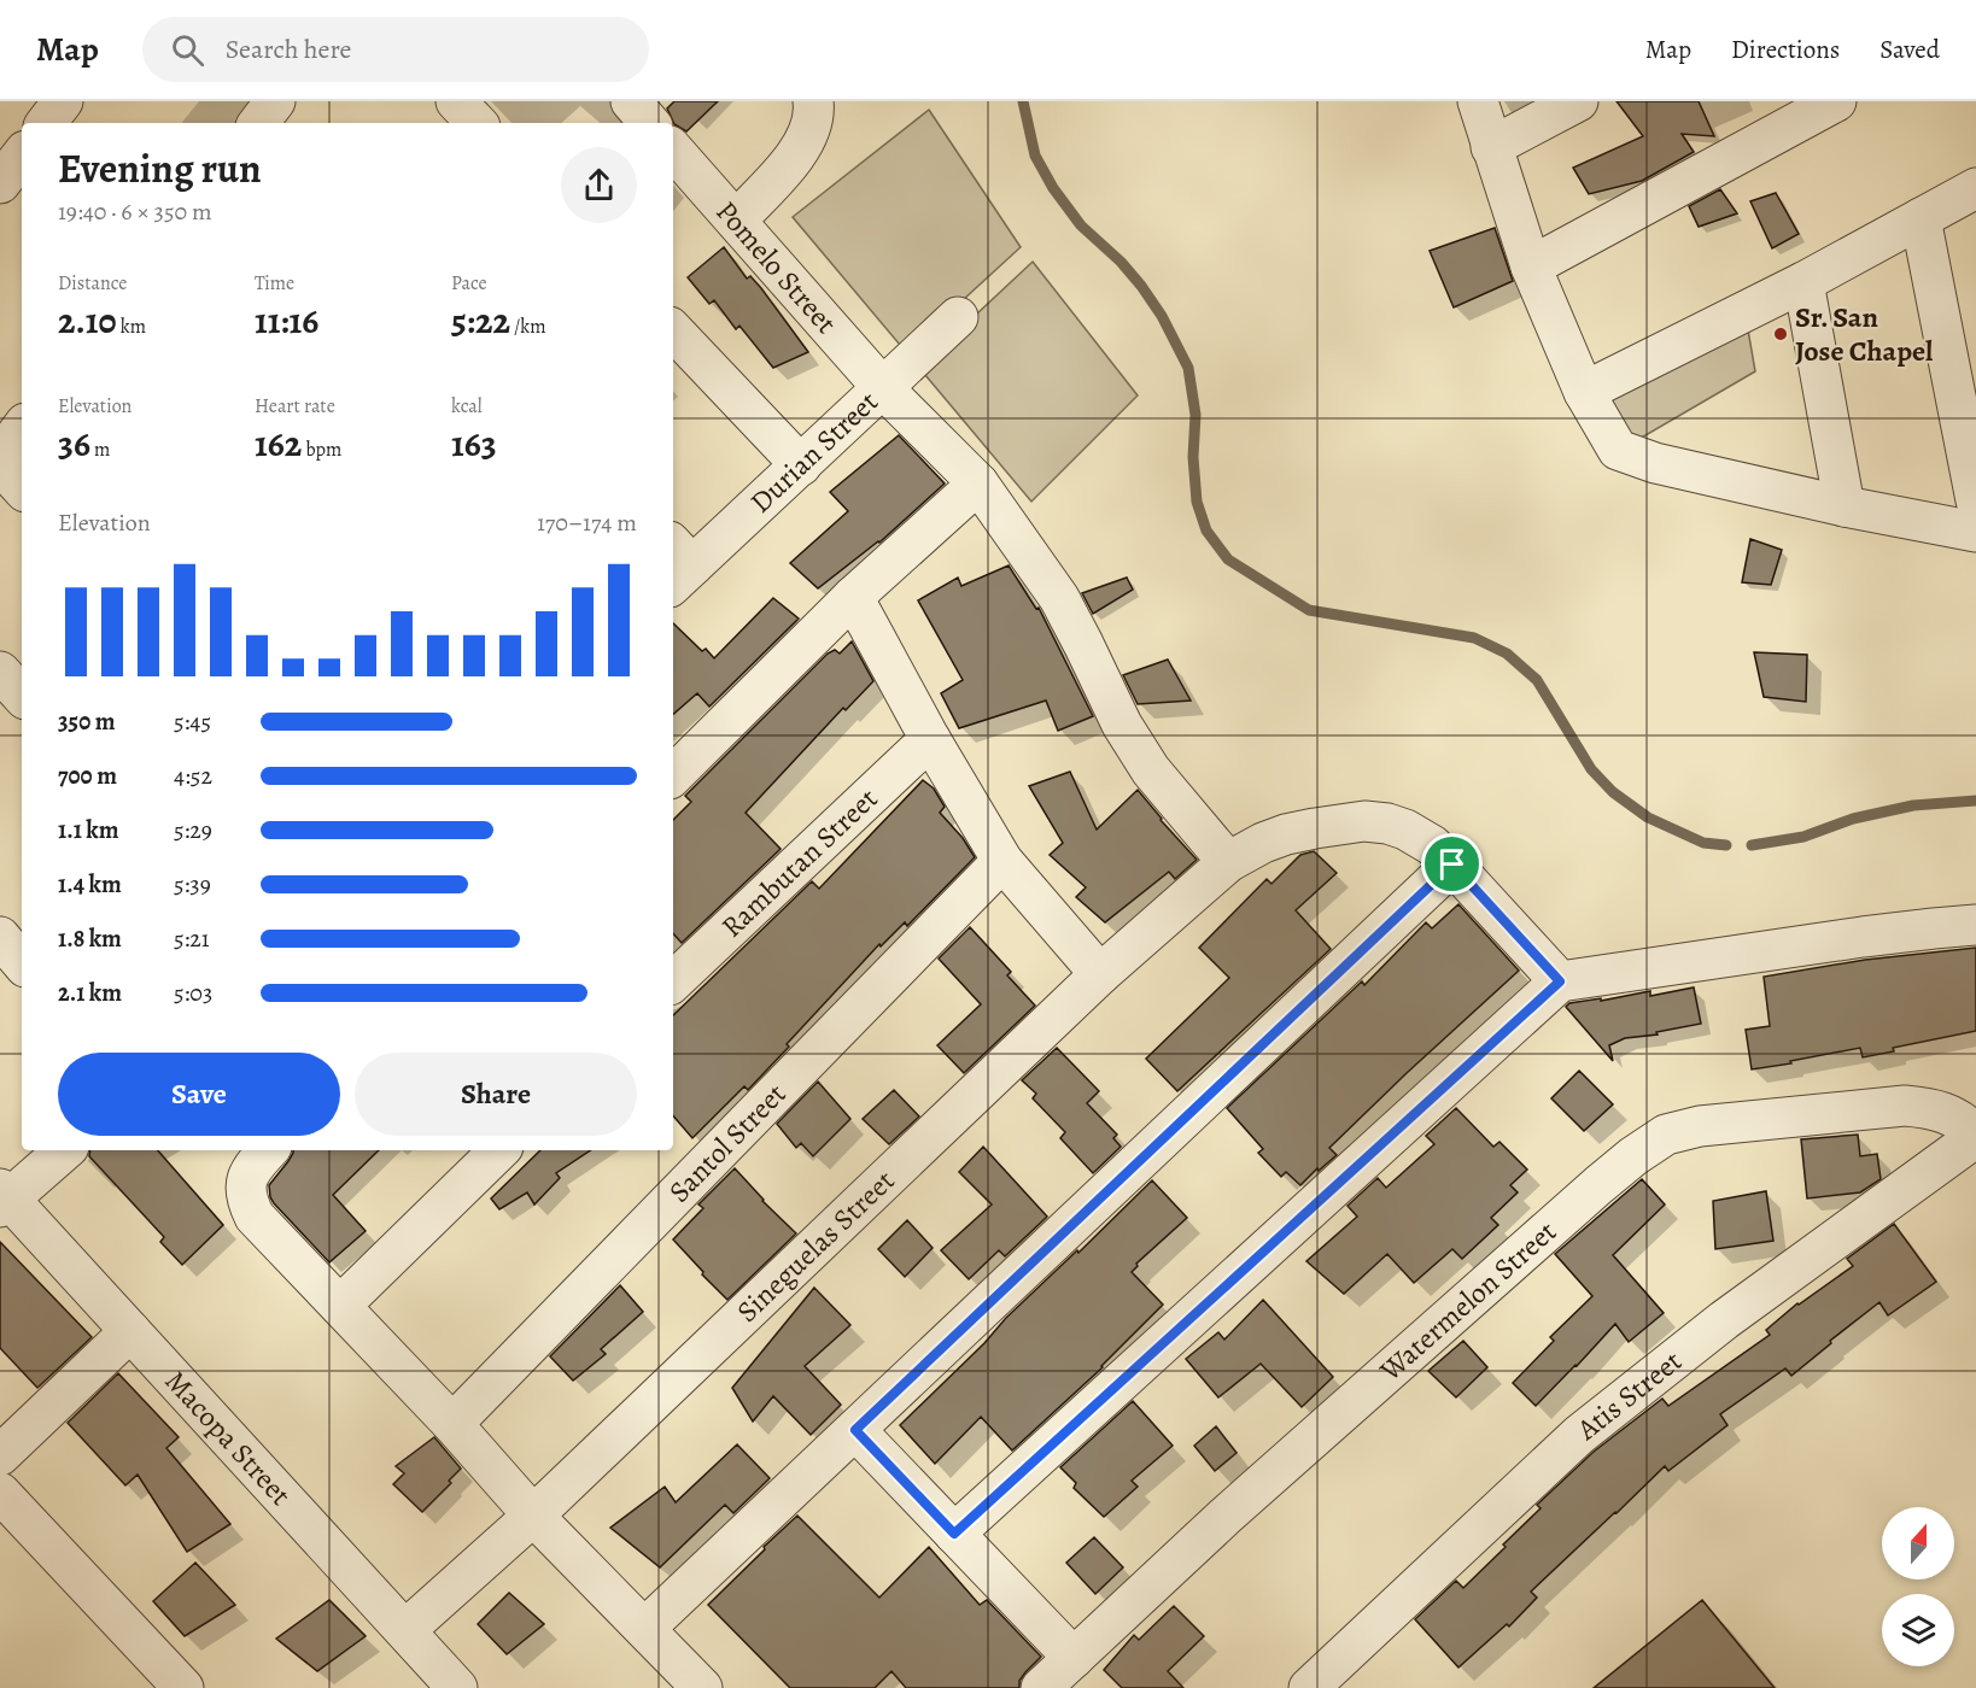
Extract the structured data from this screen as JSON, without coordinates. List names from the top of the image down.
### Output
{
  "streets": {
    "street": [
      "Pomelo Street",
      "Durian Street",
      "Rambutan Street",
      "Santol Street",
      "Sineguelas Street",
      "Watermelon Street",
      "Atis Street",
      "Macopa Street"
    ]
  },
  "crossings": [
    ["Pomelo Street", "Durian Street"],
    ["Pomelo Street", "Sineguelas Street"],
    ["Sineguelas Street", "Macopa Street"],
    ["Watermelon Street", "Atis Street"]
  ],
  "places": ["Sr. San Jose Chapel"],
  "north": "top",
  "page": {
    "header": "Map",
    "search": "Search here",
    "nav": ["Map", "Directions", "Saved"],
    "heading": ["Evening run", "19:40 · 6 × 350 m"],
    "stats": [
      ["Distance", "2.10 km"],
      ["Time", "11:16"],
      ["Pace", "5:22 /km"],
      ["Elevation", "36 m"],
      ["Heart rate", "162 bpm"],
      ["kcal", "163"]
    ],
    "chart": ["Elevation", "170–174 m"],
    "list": [
      {
        "name": "350 m",
        "note": "5:45"
      },
      {
        "name": "700 m",
        "note": "4:52"
      },
      {
        "name": "1.1 km",
        "note": "5:29"
      },
      {
        "name": "1.4 km",
        "note": "5:39"
      },
      {
        "name": "1.8 km",
        "note": "5:21"
      },
      {
        "name": "2.1 km",
        "note": "5:03"
      }
    ],
    "buttons": ["Save", "Share"]
  }
}
